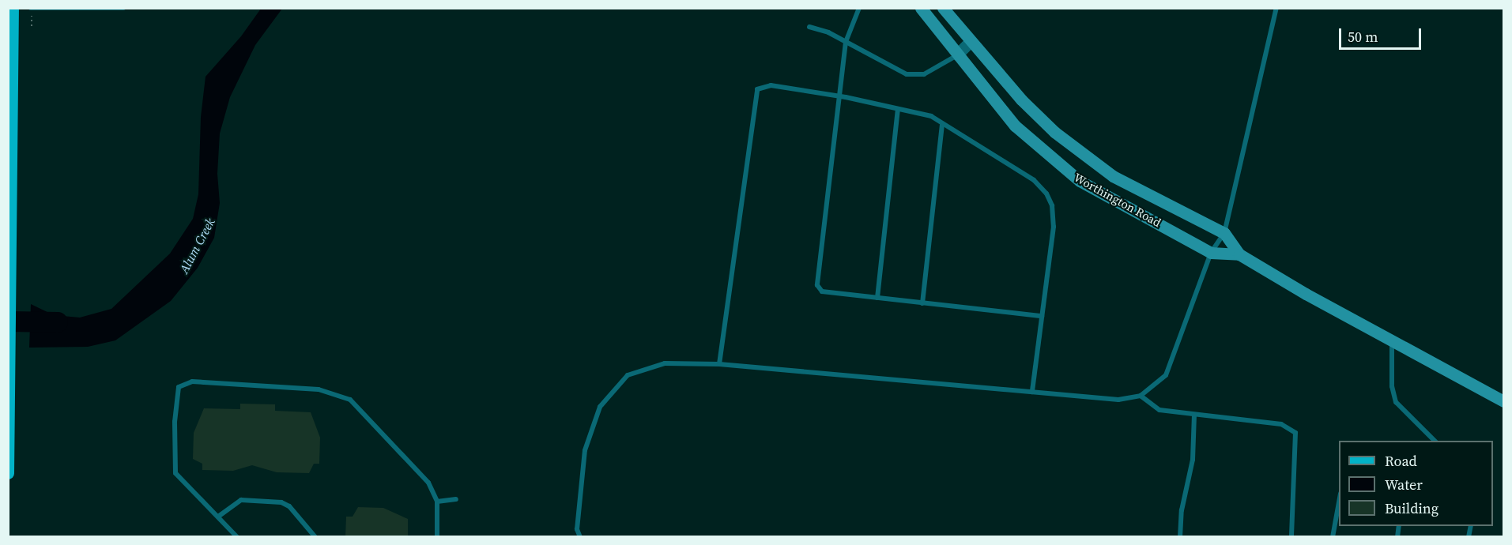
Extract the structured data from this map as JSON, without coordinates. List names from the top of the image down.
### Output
{
  "streets": {
    "main road": ["Worthington Road"]
  },
  "water": ["Alum Creek"],
  "legend": ["Road", "Water", "Building"],
  "scale_bar": "50 m"
}
